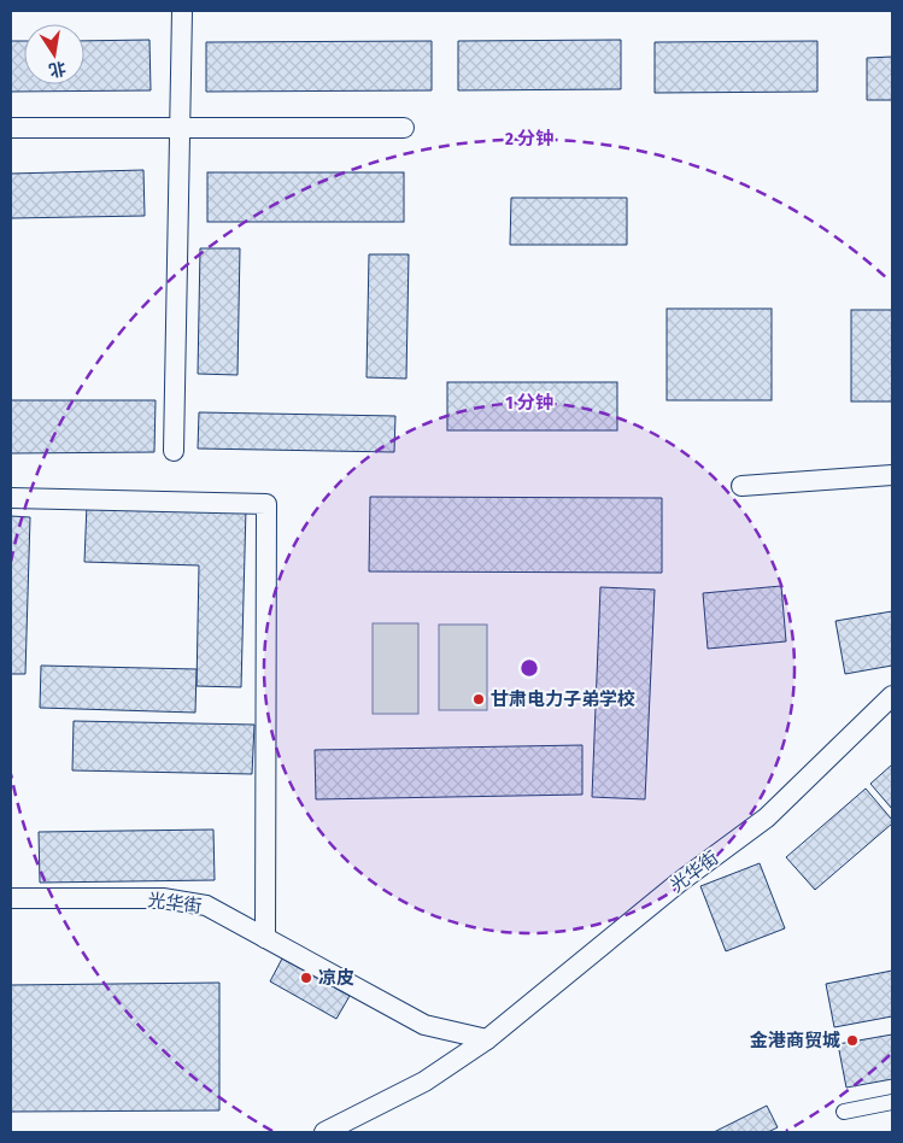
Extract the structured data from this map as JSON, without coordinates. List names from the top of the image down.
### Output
{
  "streets": {
    "street": ["光华街"]
  },
  "places": ["甘肃电力子弟学校", "凉皮", "金港商贸城"],
  "north": "bottom",
  "rings": ["2 分钟", "1 分钟"]
}
